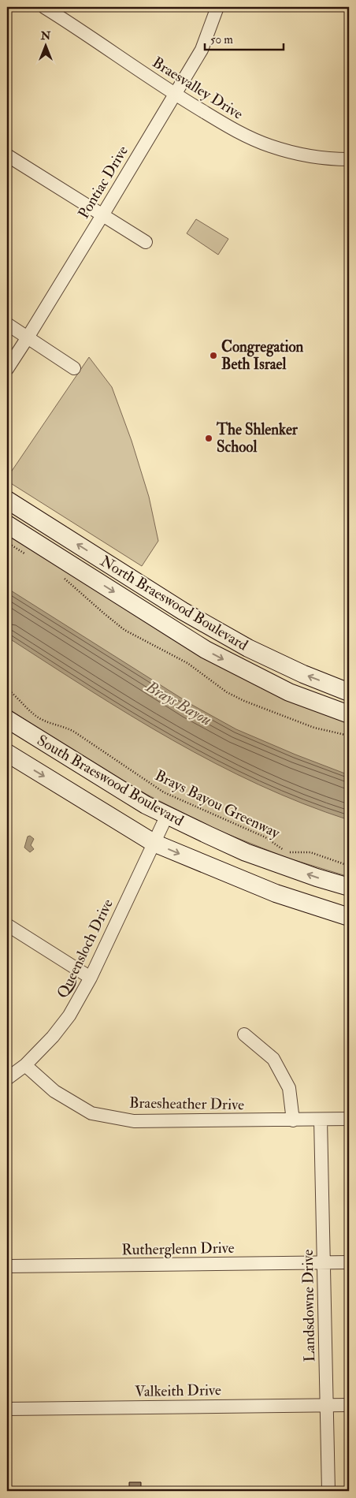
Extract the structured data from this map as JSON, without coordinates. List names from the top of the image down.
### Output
{
  "streets": {
    "main road": ["North Braeswood Boulevard", "South Braeswood Boulevard"],
    "street": [
      "Braesvalley Drive",
      "Pontiac Drive",
      "Queensloch Drive",
      "Braesheather Drive",
      "Rutherglenn Drive",
      "Landsdowne Drive",
      "Valkeith Drive"
    ],
    "path": ["Brays Bayou Greenway"]
  },
  "crossings": [
    ["Braesvalley Drive", "Pontiac Drive"],
    ["South Braeswood Boulevard", "Queensloch Drive"],
    ["Queensloch Drive", "Braesheather Drive"],
    ["Braesheather Drive", "Landsdowne Drive"],
    ["Rutherglenn Drive", "Landsdowne Drive"],
    ["Landsdowne Drive", "Valkeith Drive"]
  ],
  "water": ["Brays Bayou"],
  "places": ["Congregation Beth Israel", "The Shlenker School"],
  "scale_bar": "50 m",
  "north": "top"
}
